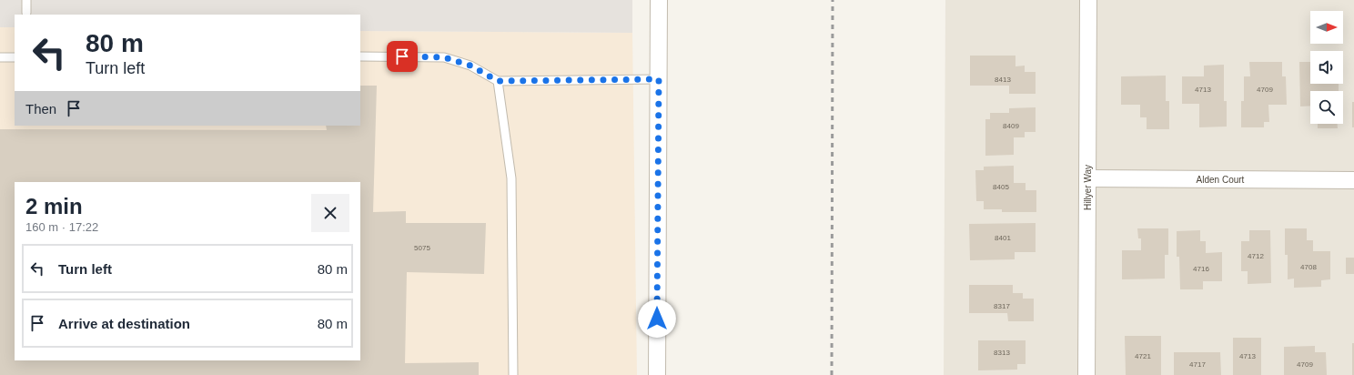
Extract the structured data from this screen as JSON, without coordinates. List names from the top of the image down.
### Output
{
  "streets": {
    "street": ["Alden Court", "Hillyer Way"]
  },
  "crossings": [
    ["Alden Court", "Hillyer Way"]
  ],
  "house_numbers": [
    "8413",
    "4713",
    "4709",
    "8409",
    "8405",
    "8401",
    "5075",
    "4712",
    "4708",
    "4716",
    "8317",
    "8313",
    "4721",
    "4713",
    "4717",
    "4709"
  ],
  "north": "right",
  "page": {
    "turn": ["80 m", "Turn left"],
    "then": "Then",
    "heading": ["2 min", "160 m · 17:22"],
    "list": [
      {
        "name": "Turn left",
        "value": "80 m"
      },
      {
        "name": "Arrive at destination",
        "value": "80 m"
      }
    ]
  }
}
